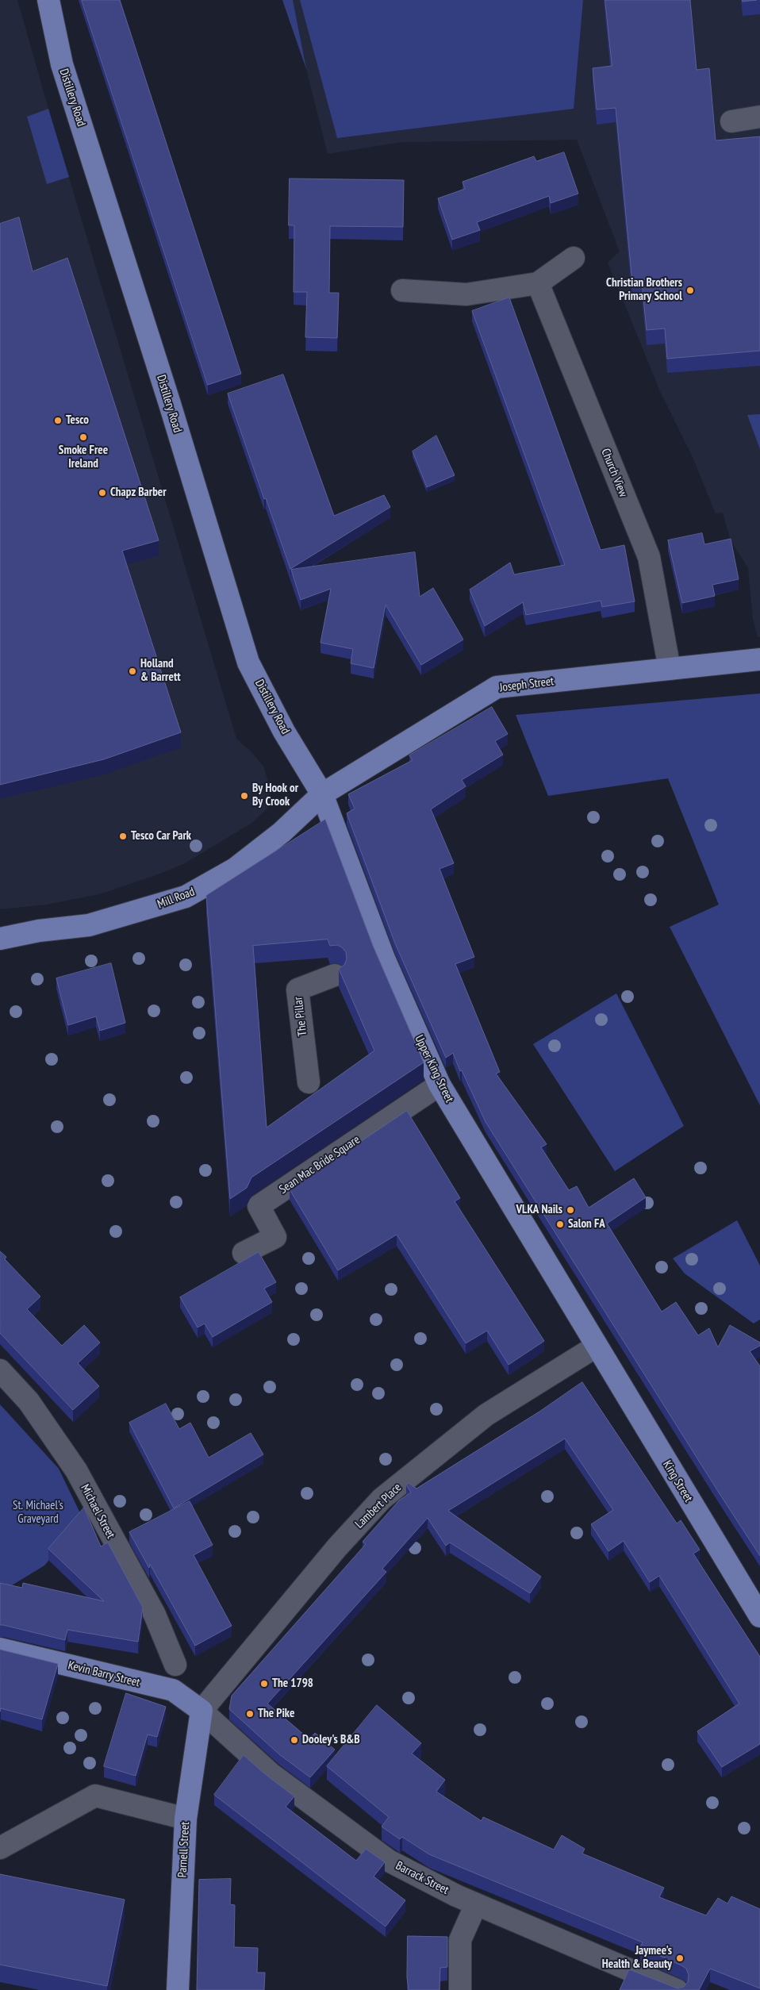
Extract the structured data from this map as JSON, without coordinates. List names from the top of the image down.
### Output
{
  "streets": {
    "main road": [
      "Distillery Road",
      "Joseph Street",
      "Mill Road",
      "Upper King Street",
      "King Street",
      "Kevin Barry Street",
      "Parnell Street"
    ],
    "street": [
      "Church View",
      "The Pillar",
      "Sean Mac Bride Square",
      "Lambert Place",
      "Michael Street",
      "Barrack Street"
    ]
  },
  "crossings": [
    ["Distillery Road", "Joseph Street"],
    ["Distillery Road", "Mill Road"],
    ["Distillery Road", "Upper King Street"],
    ["Church View", "Joseph Street"],
    ["Joseph Street", "Mill Road"],
    ["Joseph Street", "Upper King Street"],
    ["Mill Road", "Upper King Street"],
    ["Upper King Street", "Sean Mac Bride Square"],
    ["Upper King Street", "King Street"],
    ["Upper King Street", "Lambert Place"],
    ["King Street", "Lambert Place"],
    ["Lambert Place", "Kevin Barry Street"],
    ["Lambert Place", "Parnell Street"],
    ["Lambert Place", "Barrack Street"],
    ["Kevin Barry Street", "Parnell Street"],
    ["Kevin Barry Street", "Barrack Street"],
    ["Parnell Street", "Barrack Street"]
  ],
  "parks": ["St. Michael's Graveyard"],
  "places": [
    "Christian Brothers Primary School",
    "Tesco",
    "Smoke Free Ireland",
    "Chapz Barber",
    "Holland & Barrett",
    "By Hook or By Crook",
    "Tesco Car Park",
    "VLKA Nails",
    "Salon FA",
    "The 1798",
    "The Pike",
    "Dooley's B&B",
    "Jaymee's Health & Beauty"
  ]
}
